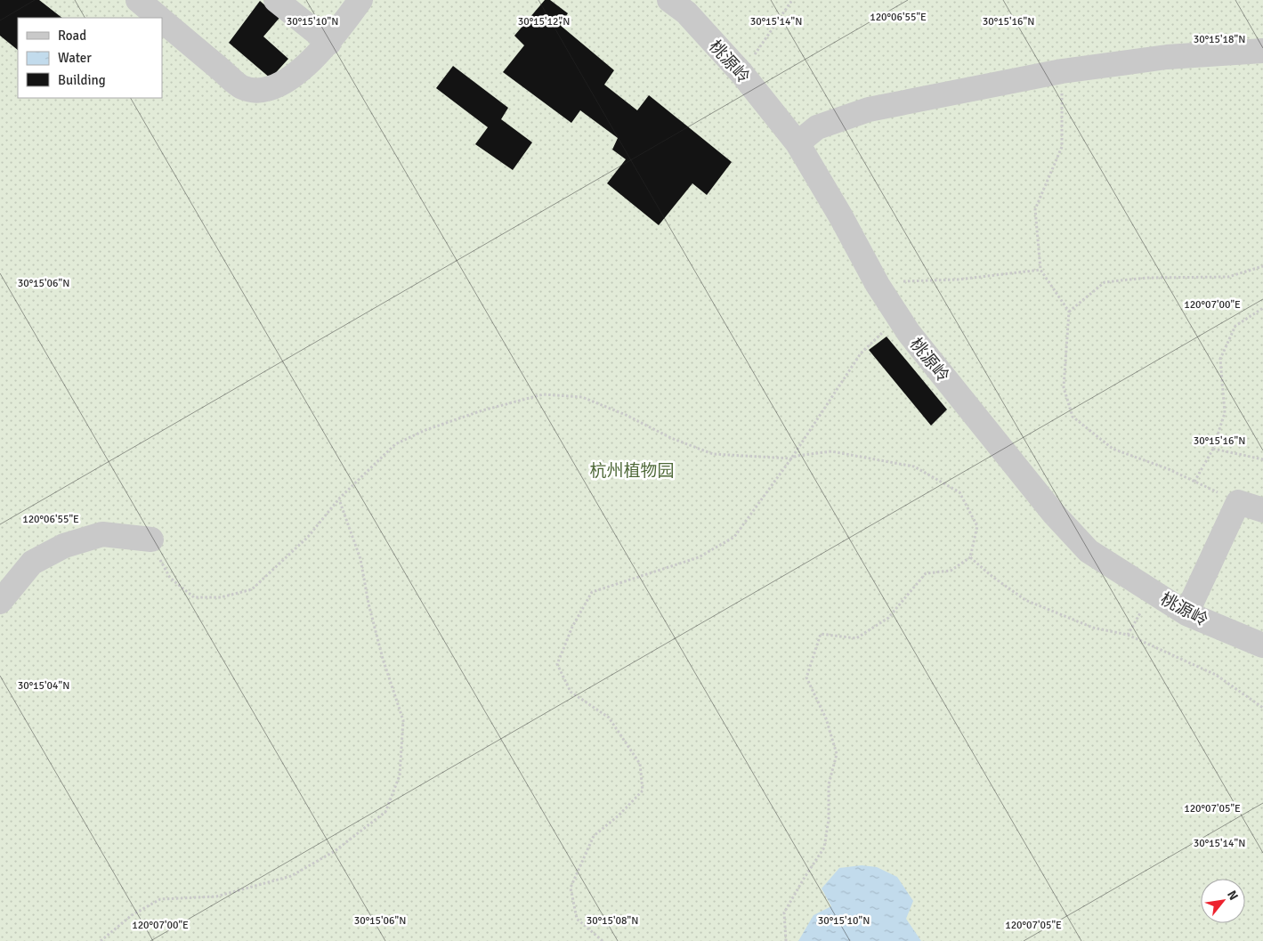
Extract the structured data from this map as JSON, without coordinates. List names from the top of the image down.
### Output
{
  "streets": {
    "street": ["桃源岭"]
  },
  "parks": ["杭州植物园"],
  "legend": ["Road", "Water", "Building"],
  "north": "top right",
  "coordinates": [
    "120°06'55\"E",
    "30°15'10\"N",
    "30°15'12\"N",
    "30°15'14\"N",
    "30°15'16\"N",
    "30°15'18\"N",
    "30°15'06\"N",
    "120°07'00\"E",
    "30°15'04\"N",
    "120°07'05\"E",
    "30°15'08\"N"
  ]
}
